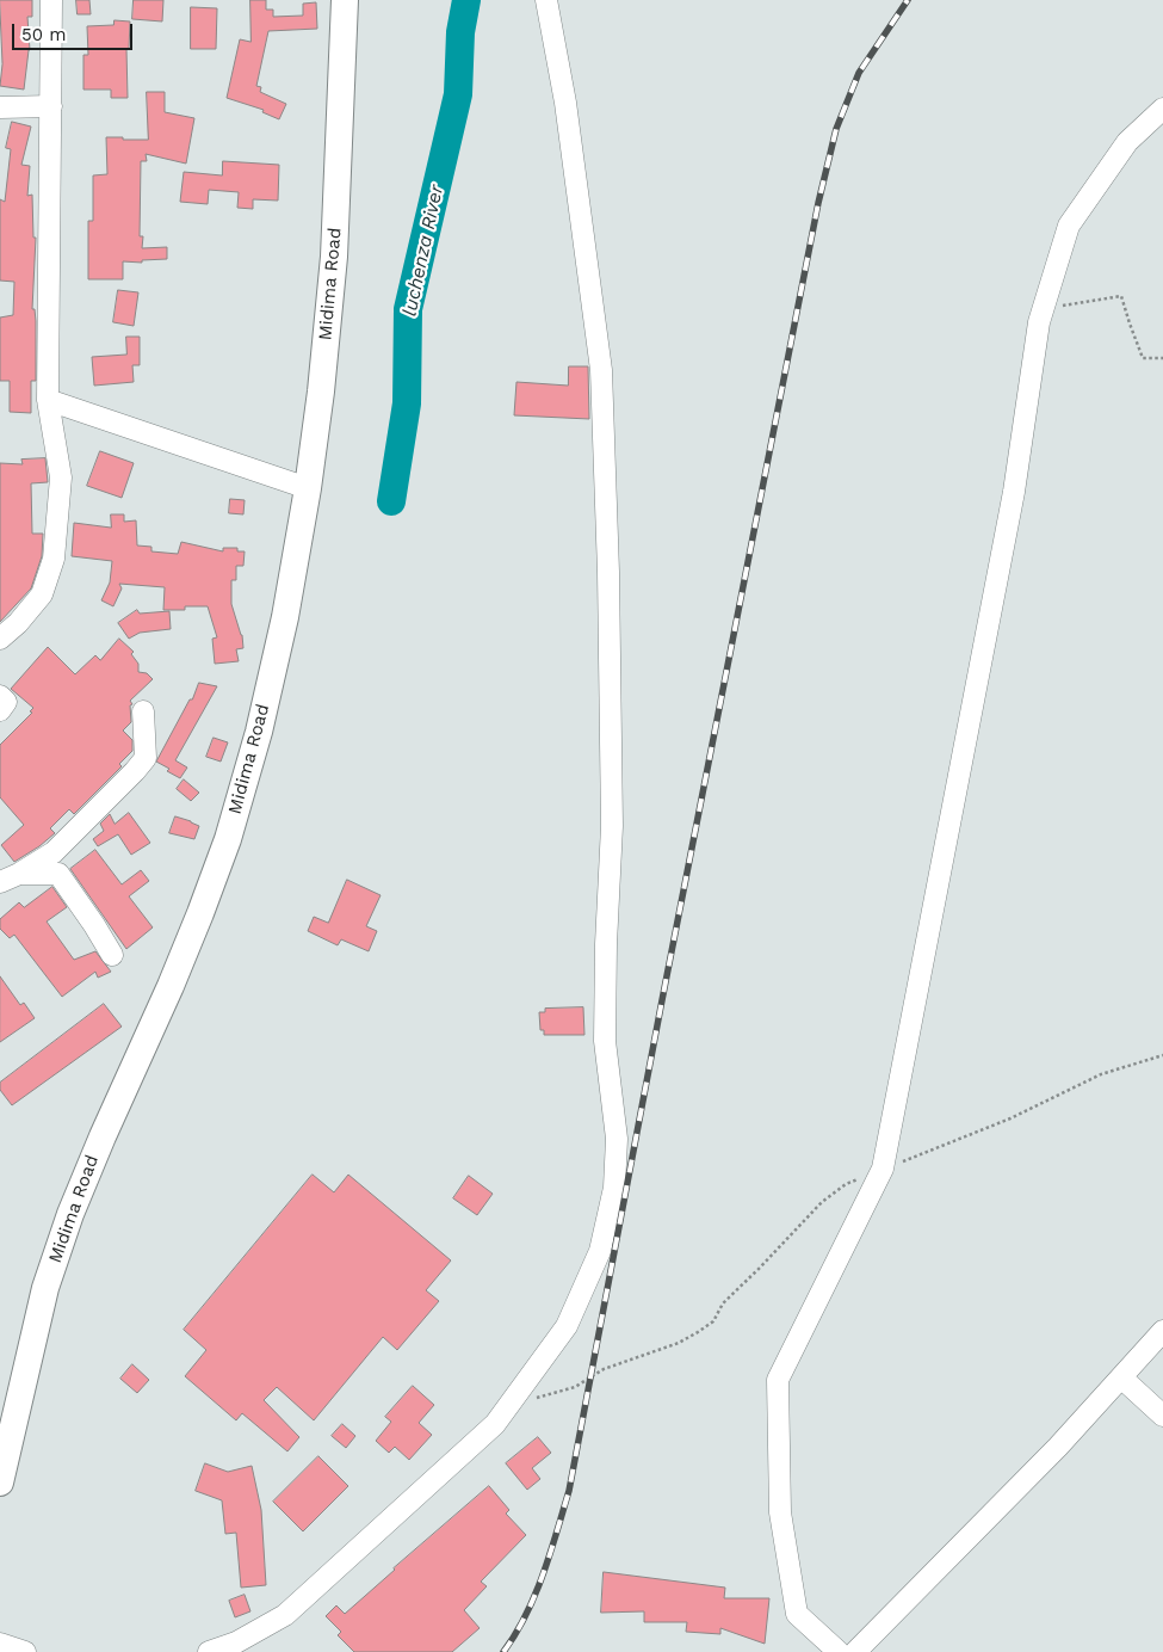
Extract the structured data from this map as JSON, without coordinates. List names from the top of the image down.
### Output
{
  "streets": {
    "main road": ["Midima Road"]
  },
  "water": ["luchenza River"],
  "scale_bar": "50 m"
}
